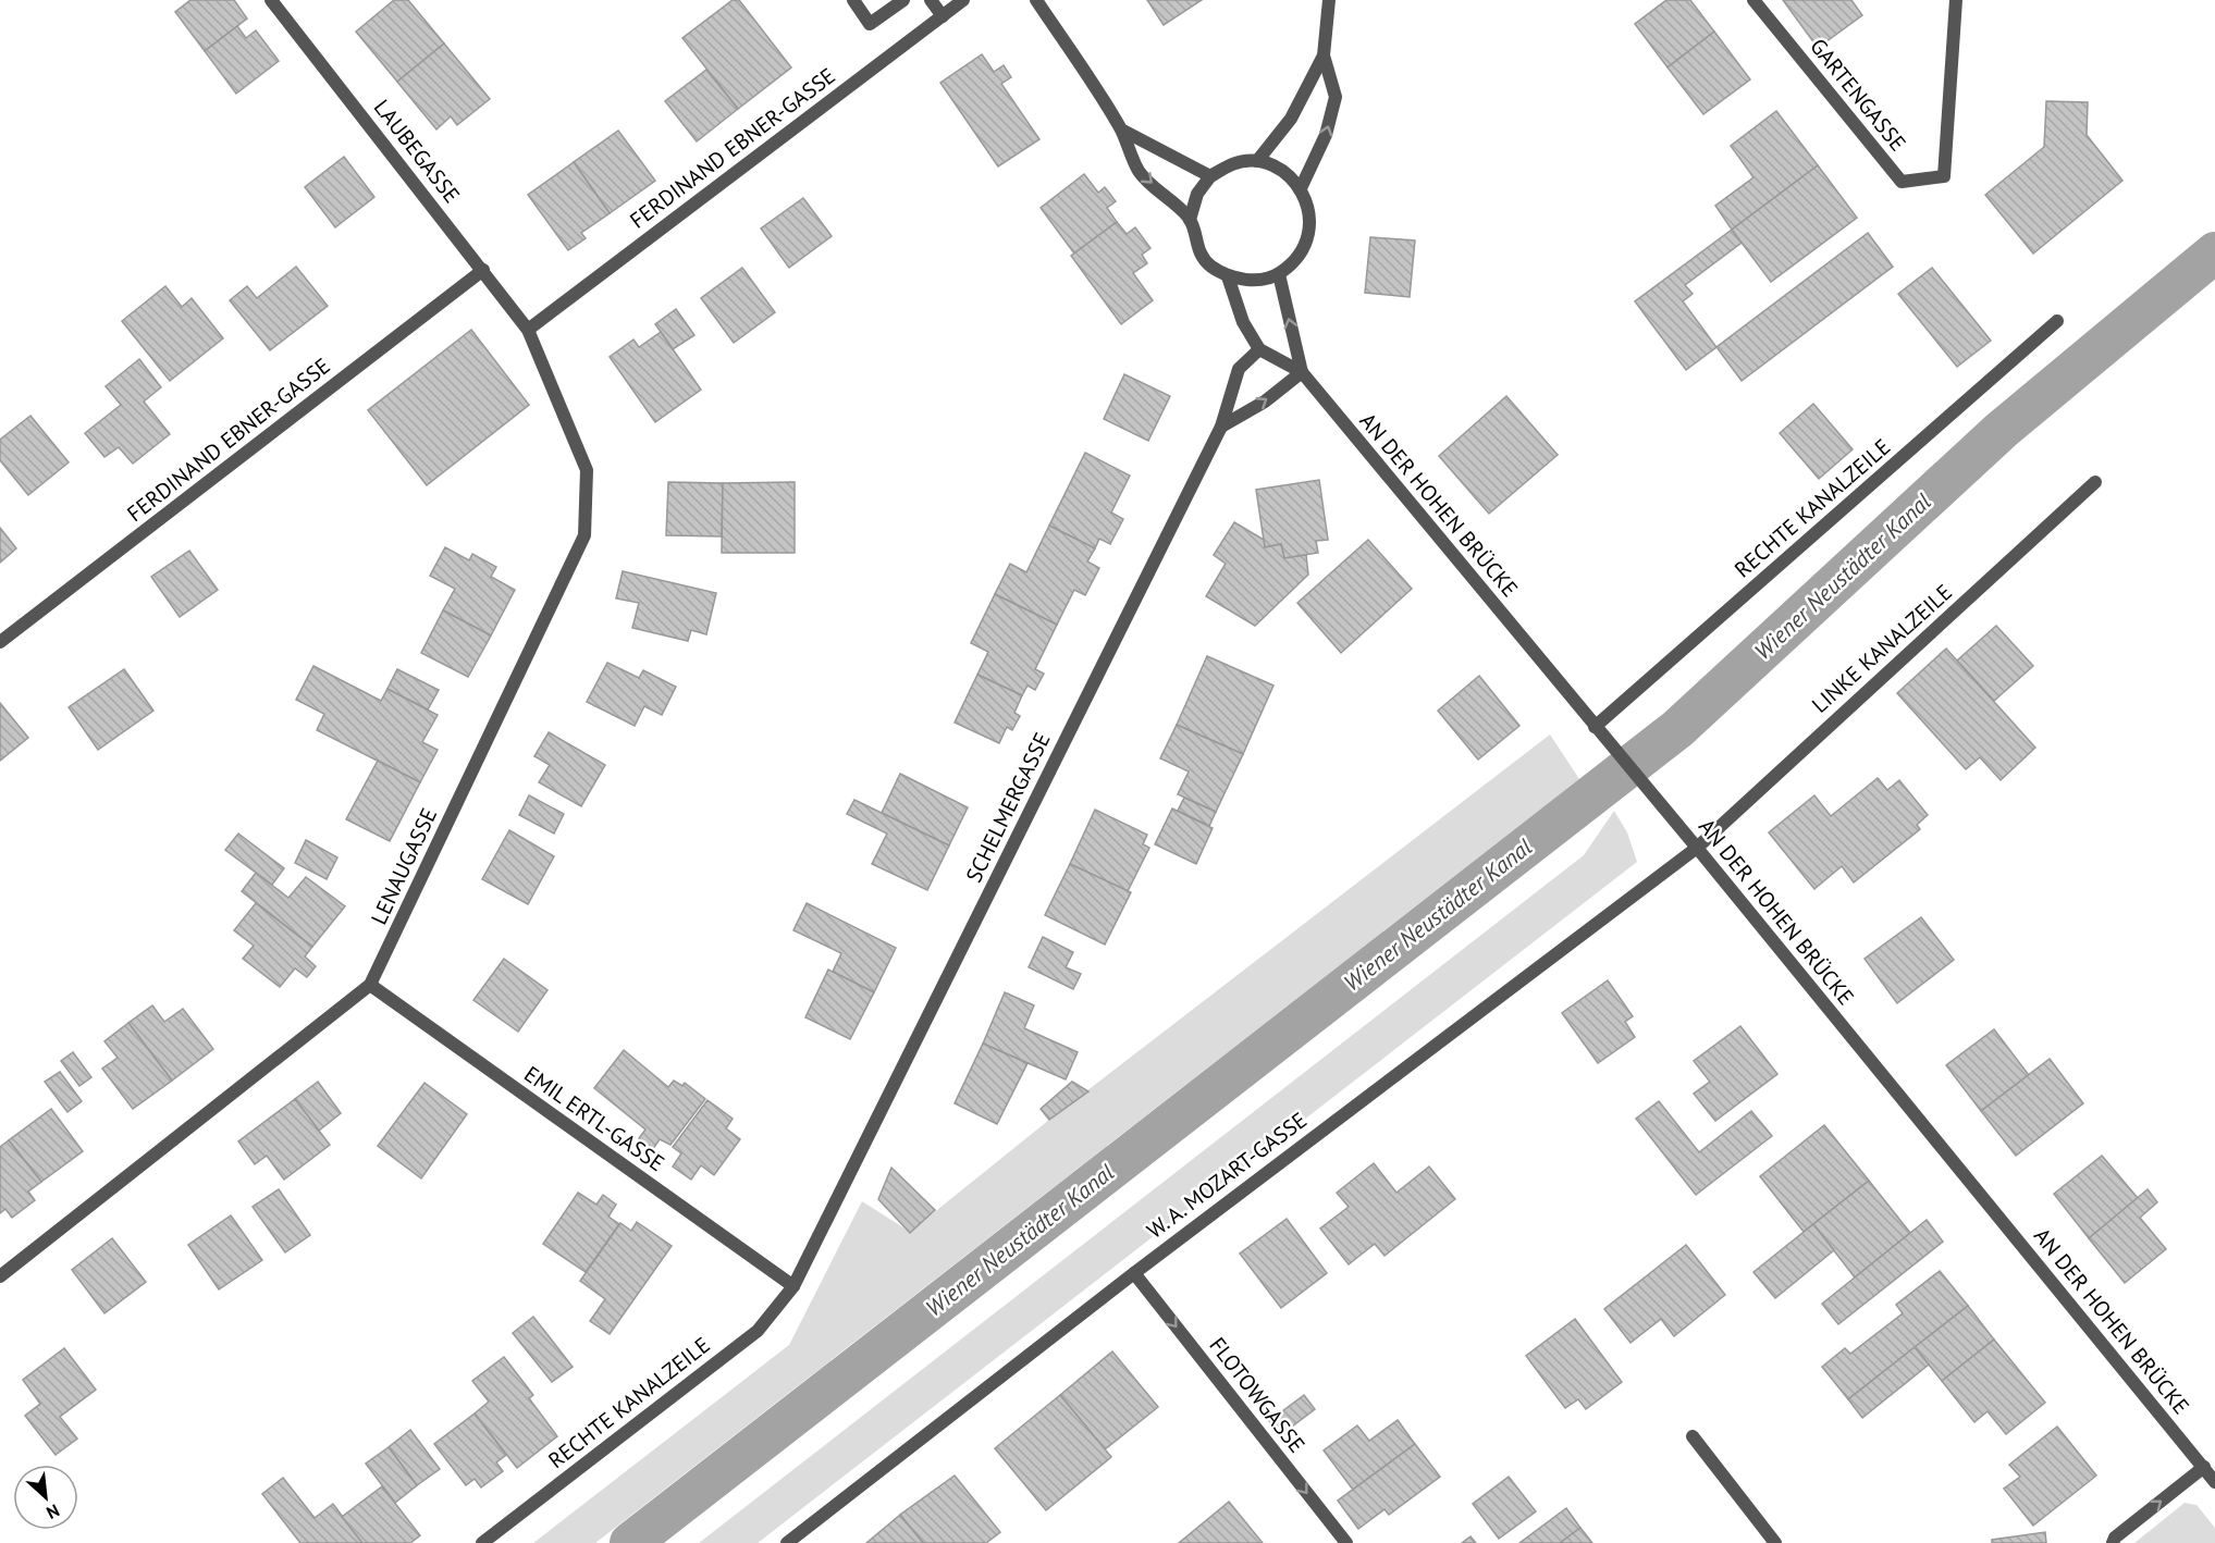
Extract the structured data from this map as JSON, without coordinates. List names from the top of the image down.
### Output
{
  "streets": {
    "street": [
      "GARTENGASSE",
      "FERDINAND EBNER-GASSE",
      "LAUBEGASSE",
      "AN DER HOHEN BRÜCKE",
      "RECHTE KANALZEILE",
      "LINKE KANALZEILE",
      "SCHELMERGASSE",
      "LENAUGASSE",
      "EMIL ERTL-GASSE",
      "W. A. MOZART-GASSE",
      "FLOTOWGASSE"
    ]
  },
  "crossings": [
    ["FERDINAND EBNER-GASSE", "LAUBEGASSE"],
    ["FERDINAND EBNER-GASSE", "LENAUGASSE"],
    ["LAUBEGASSE", "LENAUGASSE"],
    ["AN DER HOHEN BRÜCKE", "RECHTE KANALZEILE"],
    ["AN DER HOHEN BRÜCKE", "LINKE KANALZEILE"],
    ["AN DER HOHEN BRÜCKE", "SCHELMERGASSE"],
    ["AN DER HOHEN BRÜCKE", "W. A. MOZART-GASSE"],
    ["RECHTE KANALZEILE", "SCHELMERGASSE"],
    ["RECHTE KANALZEILE", "EMIL ERTL-GASSE"],
    ["LINKE KANALZEILE", "W. A. MOZART-GASSE"],
    ["SCHELMERGASSE", "EMIL ERTL-GASSE"],
    ["LENAUGASSE", "EMIL ERTL-GASSE"],
    ["W. A. MOZART-GASSE", "FLOTOWGASSE"]
  ],
  "one_way": ["FLOTOWGASSE"],
  "water": ["Wiener Neustädter Kanal"],
  "north": "bottom right"
}
